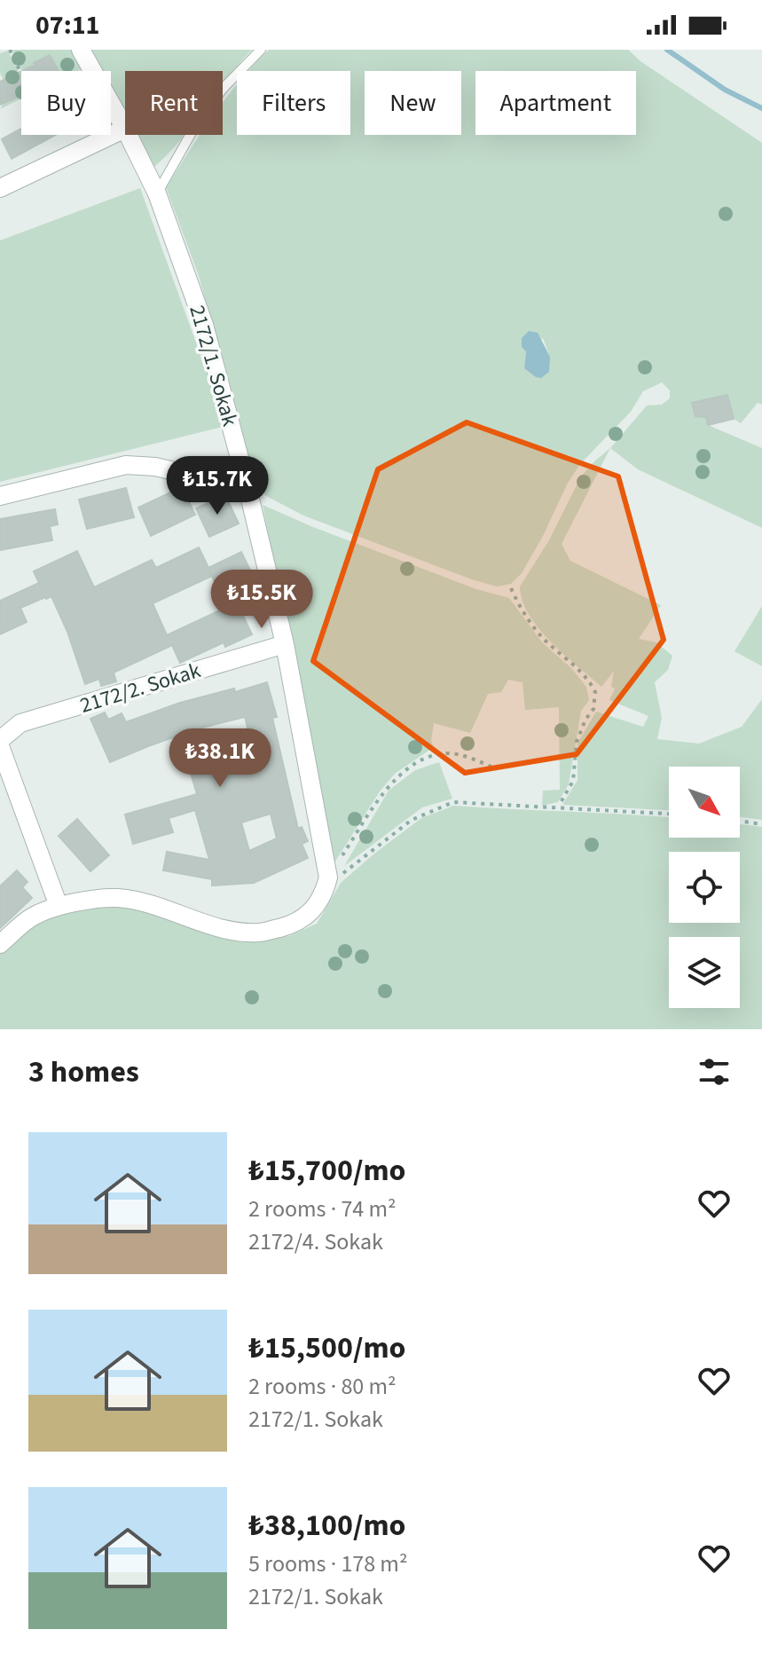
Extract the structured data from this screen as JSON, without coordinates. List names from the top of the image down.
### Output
{
  "streets": {
    "street": ["2172/1. Sokak", "2172/2. Sokak"]
  },
  "crossings": [
    ["2172/1. Sokak", "2172/2. Sokak"]
  ],
  "north": "bottom right",
  "page": {
    "status": "07:11",
    "chip": [
      "Buy",
      "Rent",
      "Filters",
      "New",
      "Apartment"
    ],
    "price": ["₺15.7K", "₺15.5K", "₺38.1K"],
    "heading": "3 homes",
    "list": [
      {
        "name": "₺15,700/mo",
        "note": "2 rooms · 74 m² · 2172/4. Sokak"
      },
      {
        "name": "₺15,500/mo",
        "note": "2 rooms · 80 m² · 2172/1. Sokak"
      },
      {
        "name": "₺38,100/mo",
        "note": "5 rooms · 178 m² · 2172/1. Sokak"
      }
    ]
  }
}
